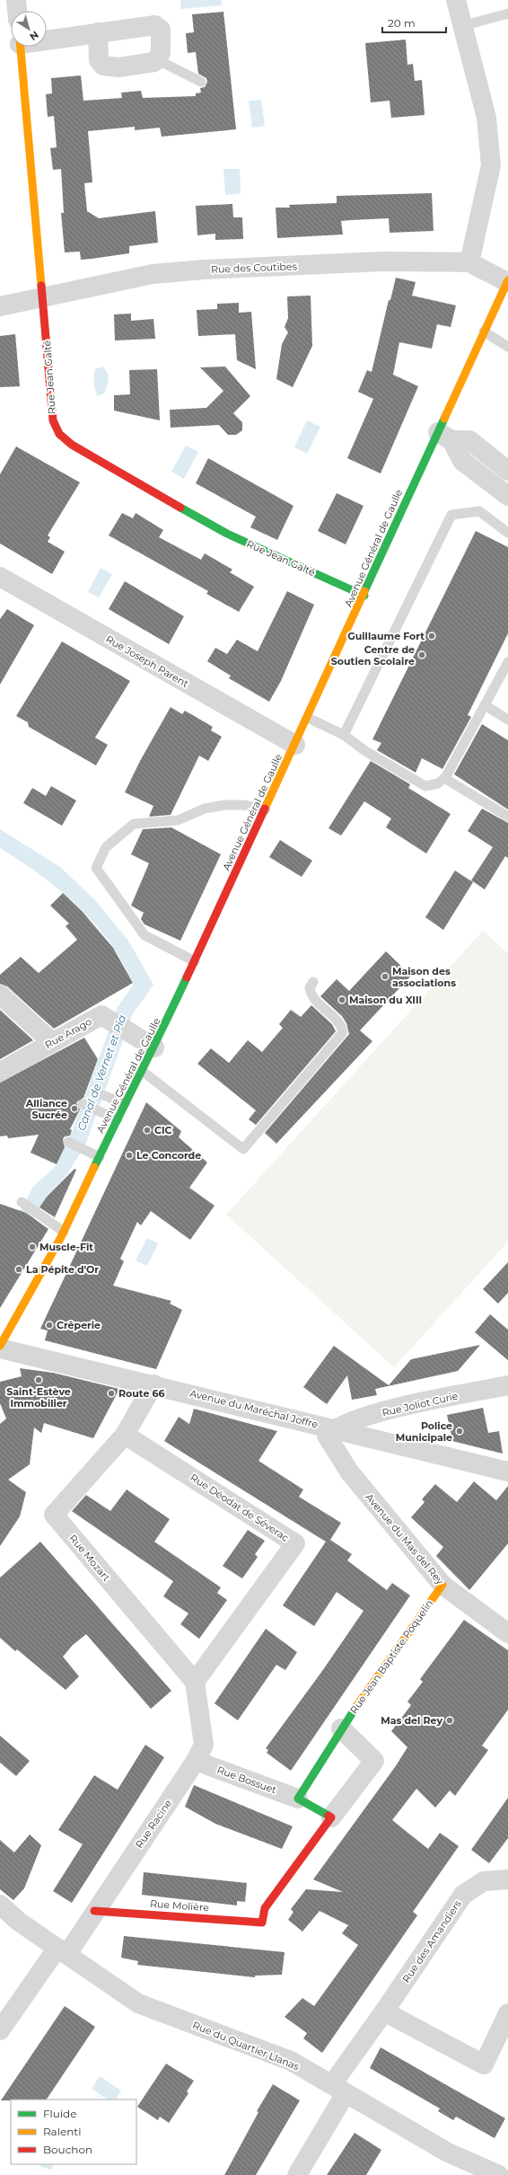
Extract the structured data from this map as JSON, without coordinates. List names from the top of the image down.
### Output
{
  "streets": {
    "street": [
      "Rue des Coutibes",
      "Rue Jean Galté",
      "Avenue Général de Gaulle",
      "Rue Joseph Parent",
      "Rue Arago",
      "Rue Joliot Curie",
      "Avenue du Maréchal Joffre",
      "Rue Déodat de Séverac",
      "Avenue du Mas del Rey",
      "Rue Mozart",
      "Rue Jean Baptiste Poquelin",
      "Rue Bossuet",
      "Rue Racine",
      "Rue Molière",
      "Rue des Amandiers",
      "Rue du Quartier Llanas"
    ]
  },
  "crossings": [
    ["Rue des Coutibes", "Rue Jean Galté"],
    ["Rue des Coutibes", "Avenue Général de Gaulle"],
    ["Rue Jean Galté", "Avenue Général de Gaulle"],
    ["Avenue Général de Gaulle", "Rue Joseph Parent"],
    ["Avenue Général de Gaulle", "Rue Arago"],
    ["Avenue Général de Gaulle", "Avenue du Maréchal Joffre"],
    ["Rue Joliot Curie", "Avenue du Maréchal Joffre"],
    ["Rue Joliot Curie", "Avenue du Mas del Rey"],
    ["Avenue du Maréchal Joffre", "Avenue du Mas del Rey"],
    ["Rue Déodat de Séverac", "Rue Mozart"],
    ["Rue Déodat de Séverac", "Rue Racine"],
    ["Avenue du Mas del Rey", "Rue Jean Baptiste Poquelin"],
    ["Rue Mozart", "Rue Racine"],
    ["Rue Jean Baptiste Poquelin", "Rue Bossuet"],
    ["Rue Bossuet", "Rue Racine"],
    ["Rue Racine", "Rue Molière"],
    ["Rue Racine", "Rue du Quartier Llanas"],
    ["Rue des Amandiers", "Rue du Quartier Llanas"]
  ],
  "water": ["Canal de Vernet et Pia"],
  "places": [
    "Guillaume Fort",
    "Centre de Soutien Scolaire",
    "Maison des associations",
    "Maison du XIII",
    "Alliance Sucrée",
    "CIC",
    "Le Concorde",
    "Muscle-Fit",
    "La Pépite d'Or",
    "Crêperie",
    "Saint-Estève Immobilier",
    "Route 66",
    "Police Municipale",
    "Mas del Rey"
  ],
  "legend": ["Fluide", "Ralenti", "Bouchon"],
  "scale_bar": "20 m",
  "north": "bottom right"
}
